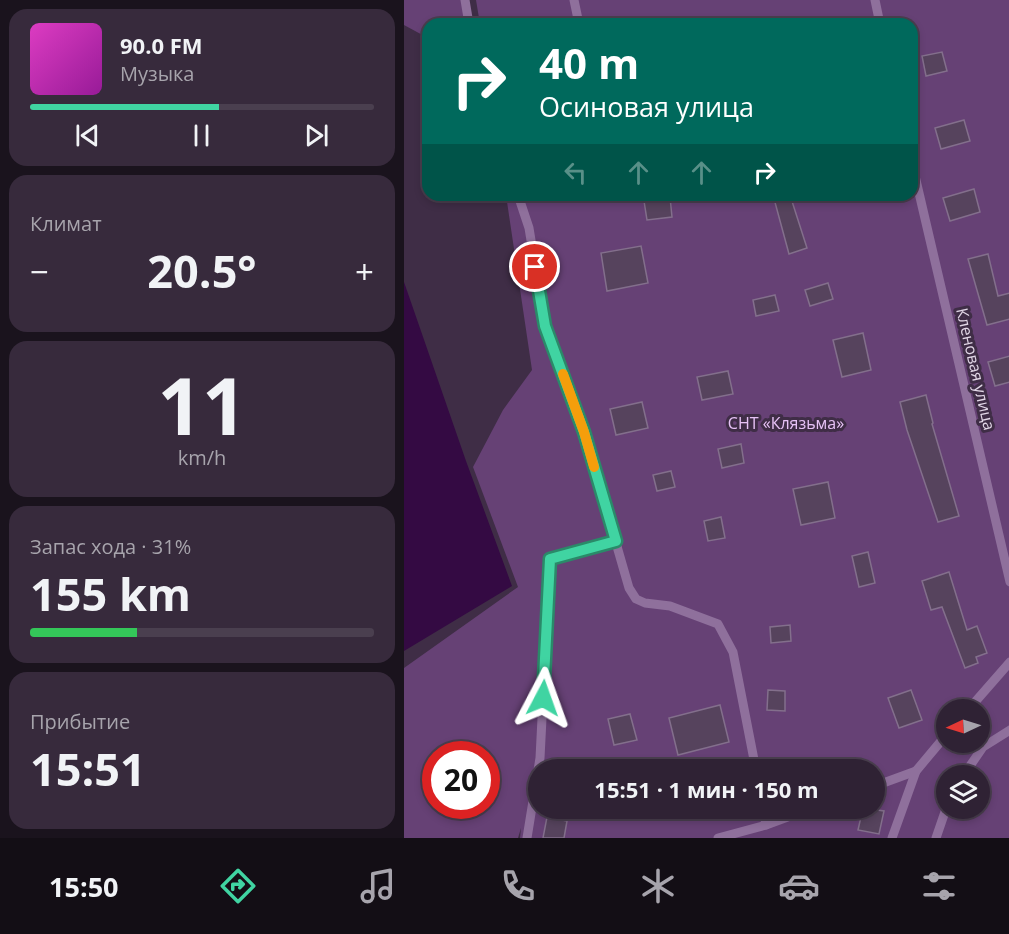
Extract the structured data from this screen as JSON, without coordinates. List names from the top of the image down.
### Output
{
  "streets": {
    "lane": ["Кленовая улица"]
  },
  "parks": ["СНТ «Клязьма»"],
  "north": "left",
  "page": {
    "turn": ["40 m", "Осиновая улица"],
    "song": ["90.0 FM", "Музыка"],
    "tile": [
      "Климат",
      ["11", "km/h"],
      ["Запас хода · 31%", "155 km"],
      ["Прибытие", "15:51"]
    ],
    "heat": ["−", "20.5°", "+"],
    "limit": "20",
    "trip": "15:51 · 1 мин · 150 m",
    "tabs": "15:50"
  }
}
